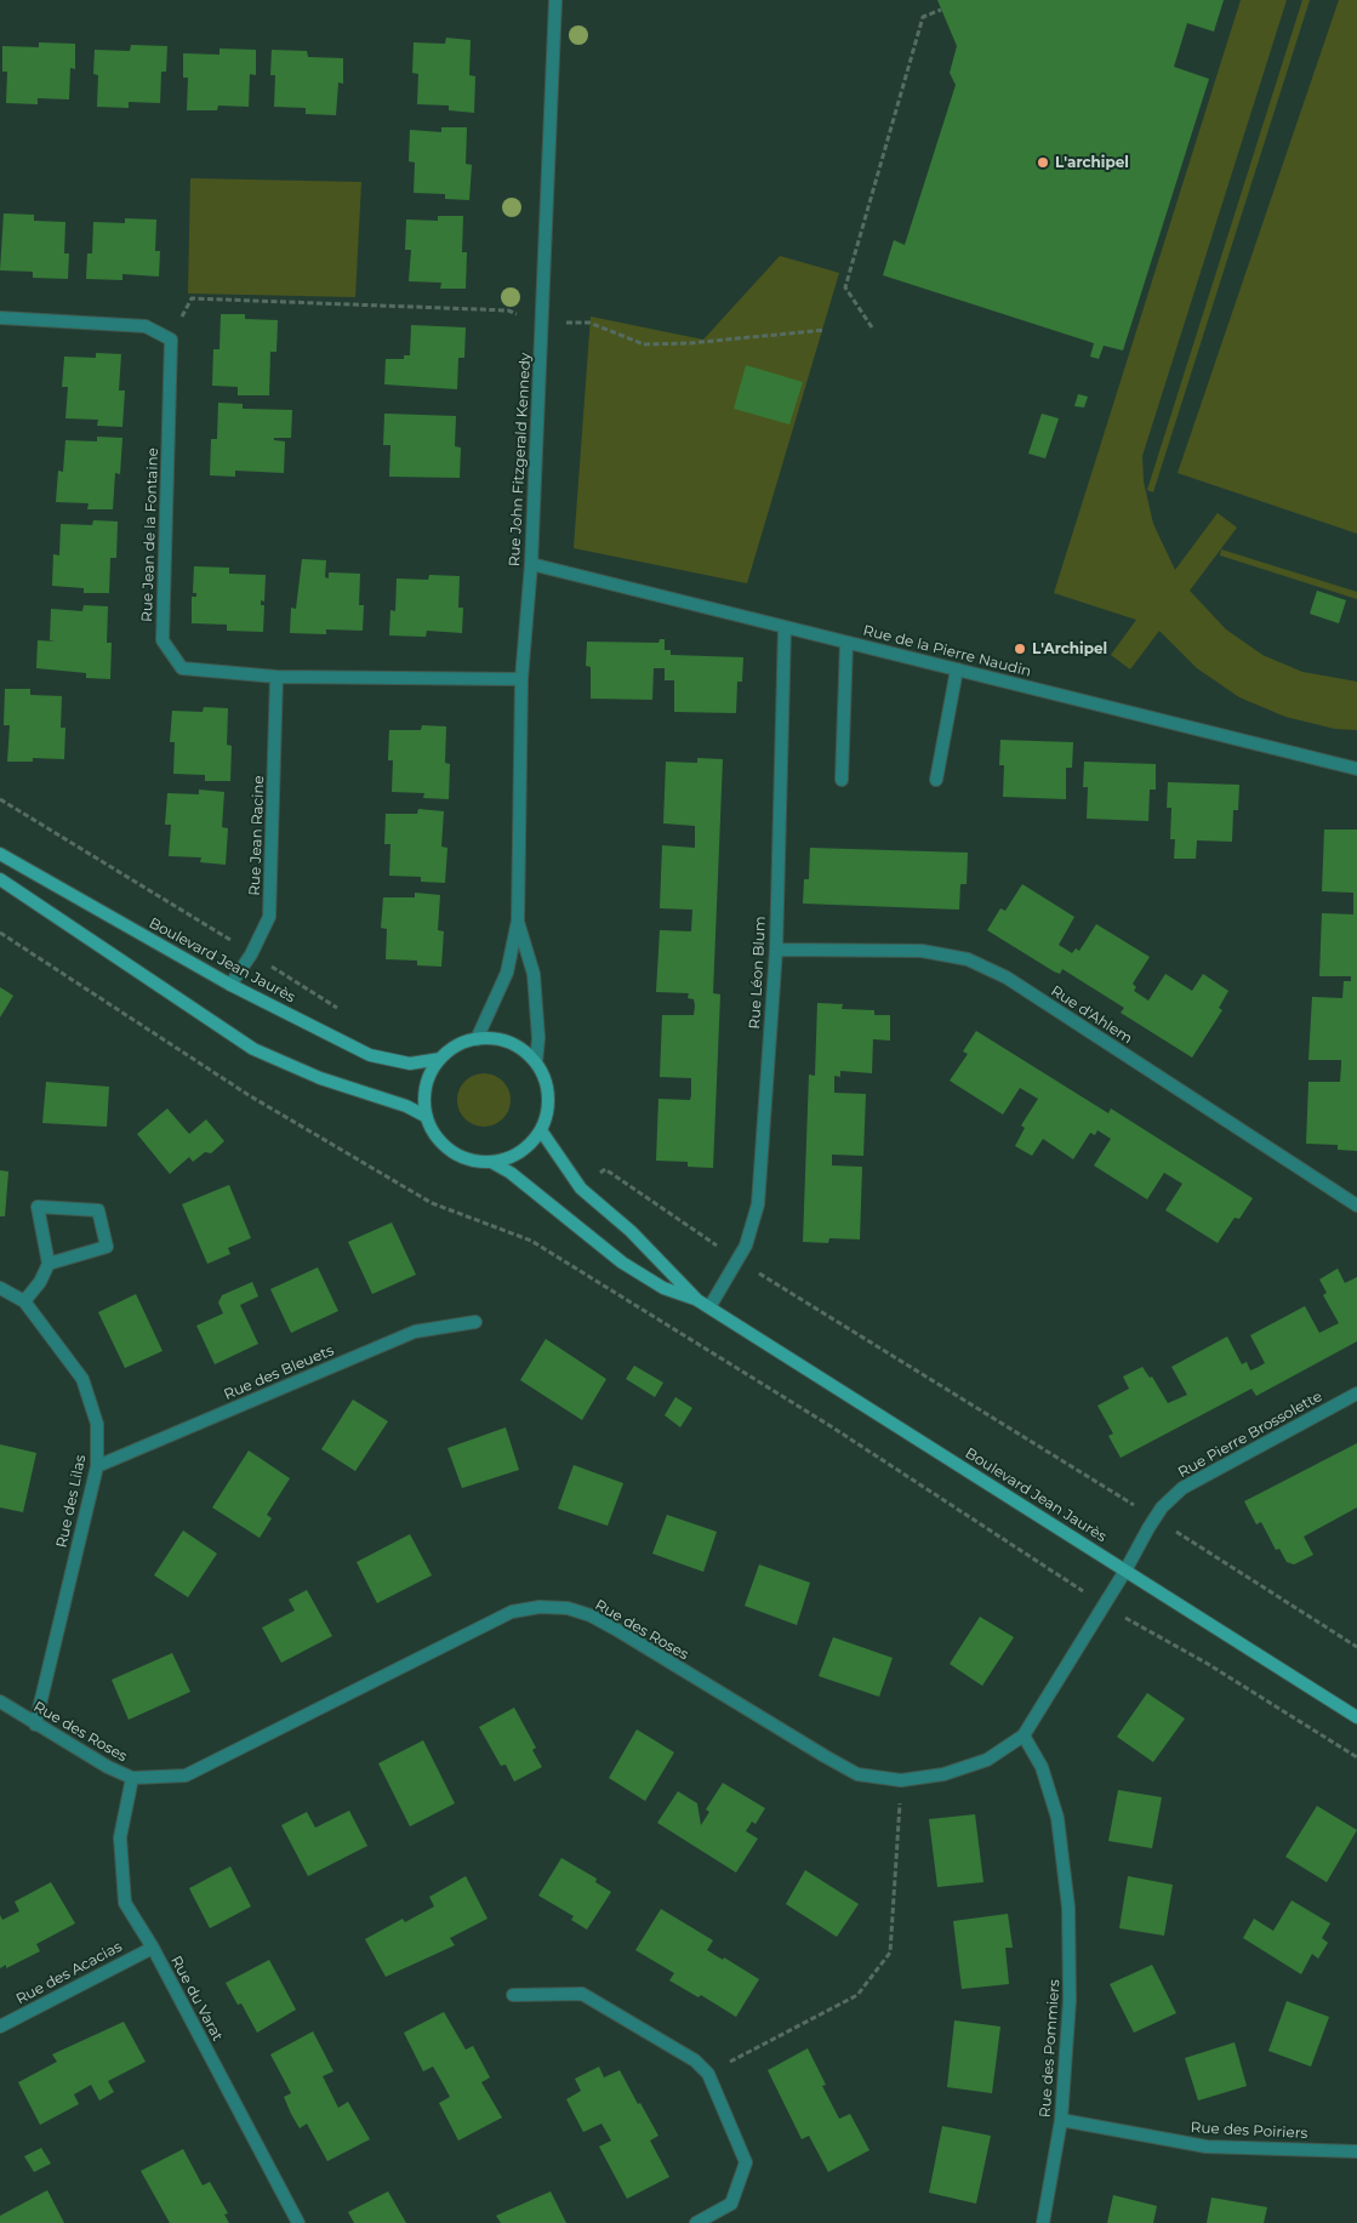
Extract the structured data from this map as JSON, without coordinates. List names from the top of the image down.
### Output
{
  "streets": {
    "street": [
      "Rue John Fitzgerald Kennedy",
      "Rue Jean de la Fontaine",
      "Rue de la Pierre Naudin",
      "Rue Jean Racine",
      "Boulevard Jean Jaurès",
      "Rue Léon Blum",
      "Rue d'Ahlem",
      "Rue des Bleuets",
      "Rue Pierre Brossolette",
      "Rue des Lilas",
      "Rue des Roses",
      "Rue des Acacias",
      "Rue du Varat",
      "Rue des Pommiers",
      "Rue des Poiriers"
    ]
  },
  "crossings": [
    ["Rue John Fitzgerald Kennedy", "Rue Jean de la Fontaine"],
    ["Rue John Fitzgerald Kennedy", "Rue de la Pierre Naudin"],
    ["Rue John Fitzgerald Kennedy", "Boulevard Jean Jaurès"],
    ["Rue Jean de la Fontaine", "Rue Jean Racine"],
    ["Rue de la Pierre Naudin", "Rue Léon Blum"],
    ["Rue Jean Racine", "Boulevard Jean Jaurès"],
    ["Boulevard Jean Jaurès", "Rue Léon Blum"],
    ["Boulevard Jean Jaurès", "Rue Pierre Brossolette"],
    ["Boulevard Jean Jaurès", "Rue des Roses"],
    ["Rue Léon Blum", "Rue d'Ahlem"],
    ["Rue des Bleuets", "Rue des Lilas"],
    ["Rue Pierre Brossolette", "Rue des Roses"],
    ["Rue des Lilas", "Rue des Roses"],
    ["Rue des Roses", "Rue du Varat"],
    ["Rue des Roses", "Rue des Pommiers"],
    ["Rue des Acacias", "Rue du Varat"],
    ["Rue des Pommiers", "Rue des Poiriers"]
  ],
  "places": ["L'archipel", "L'Archipel"]
}
